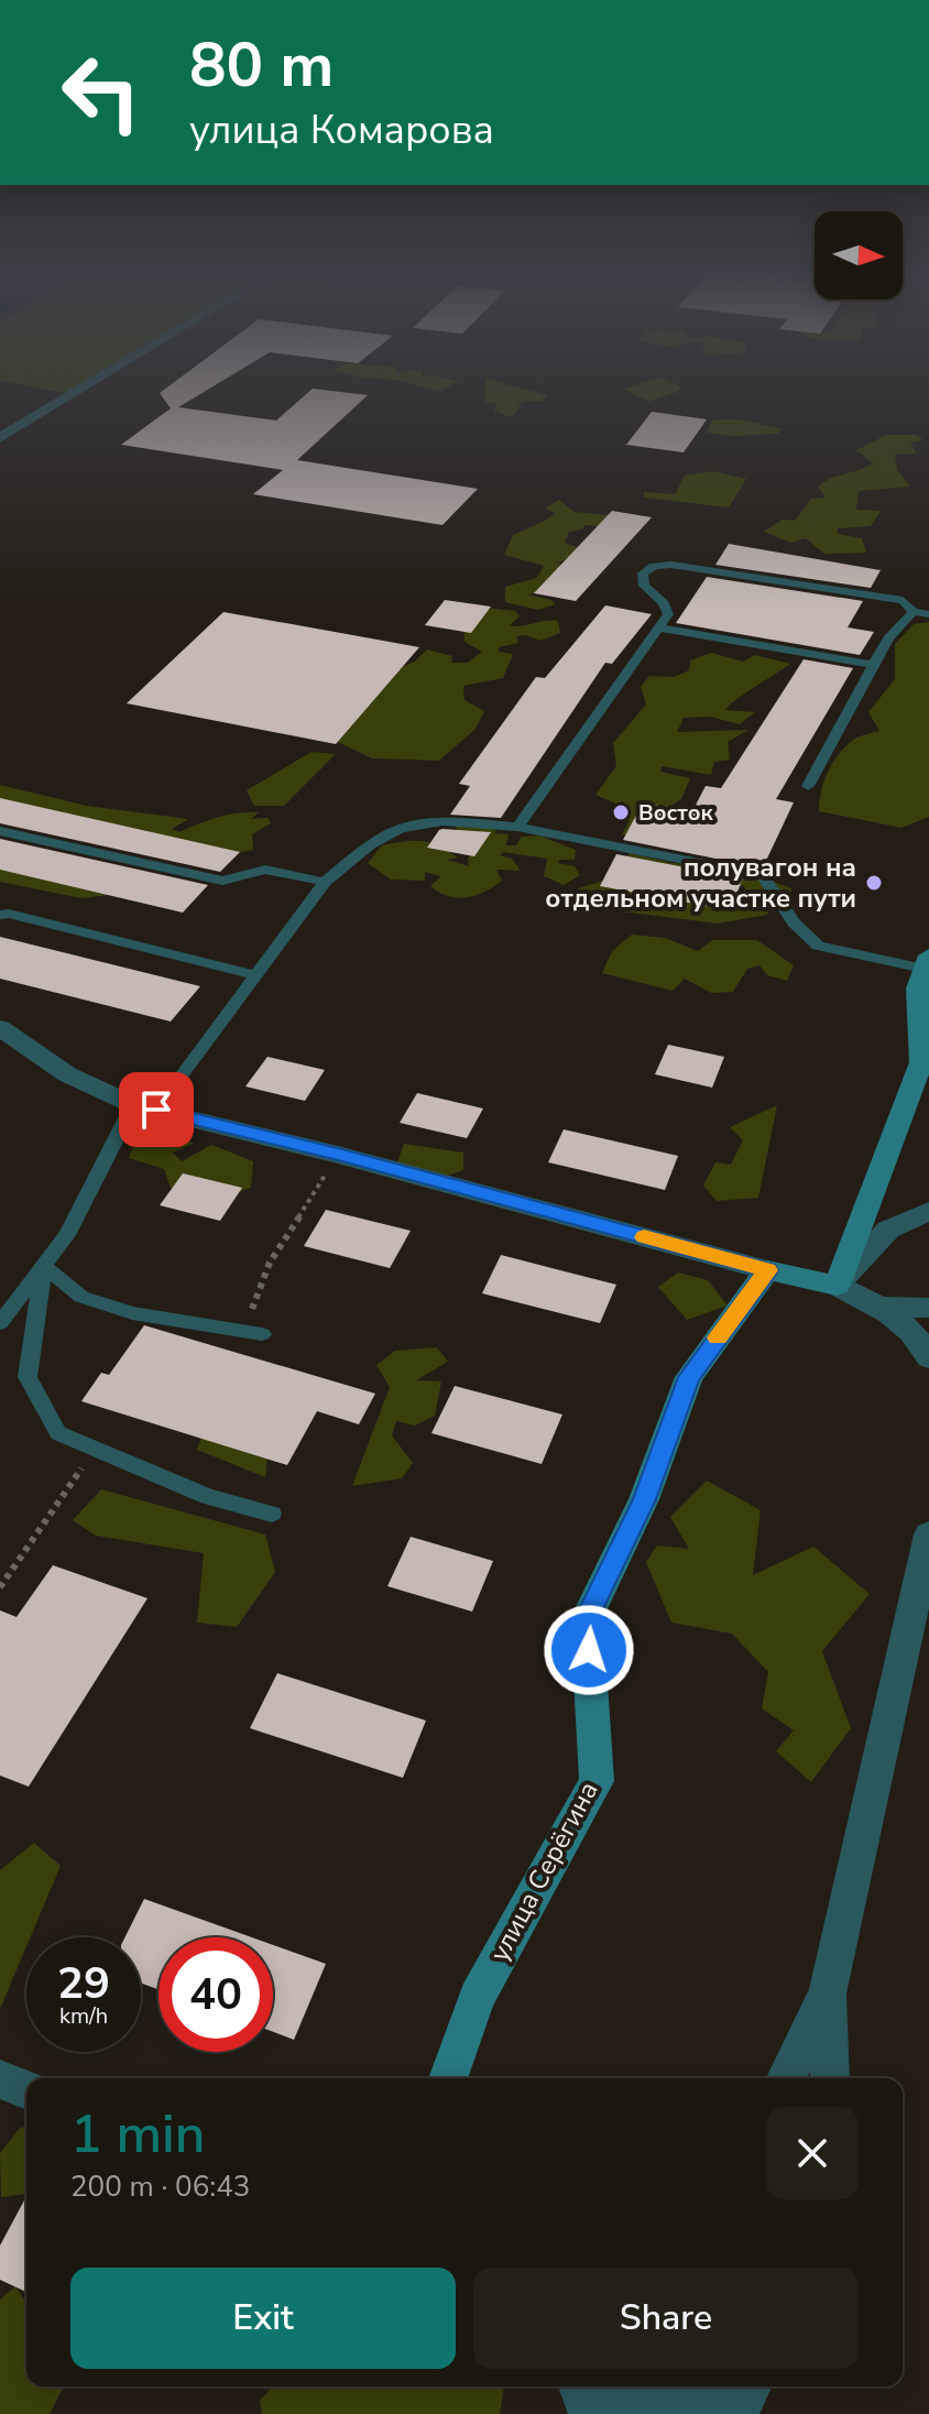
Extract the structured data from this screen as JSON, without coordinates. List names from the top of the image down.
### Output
{
  "streets": {
    "street": ["улица Серёгина"]
  },
  "places": ["Восток", "полувагон на отдельном участке пути"],
  "north": "right",
  "page": {
    "turn": ["80 m", "улица Комарова"],
    "speed": "29 km/h",
    "limit": "40",
    "heading": ["1 min", "200 m · 06:43"],
    "buttons": ["Exit", "Share"]
  }
}
